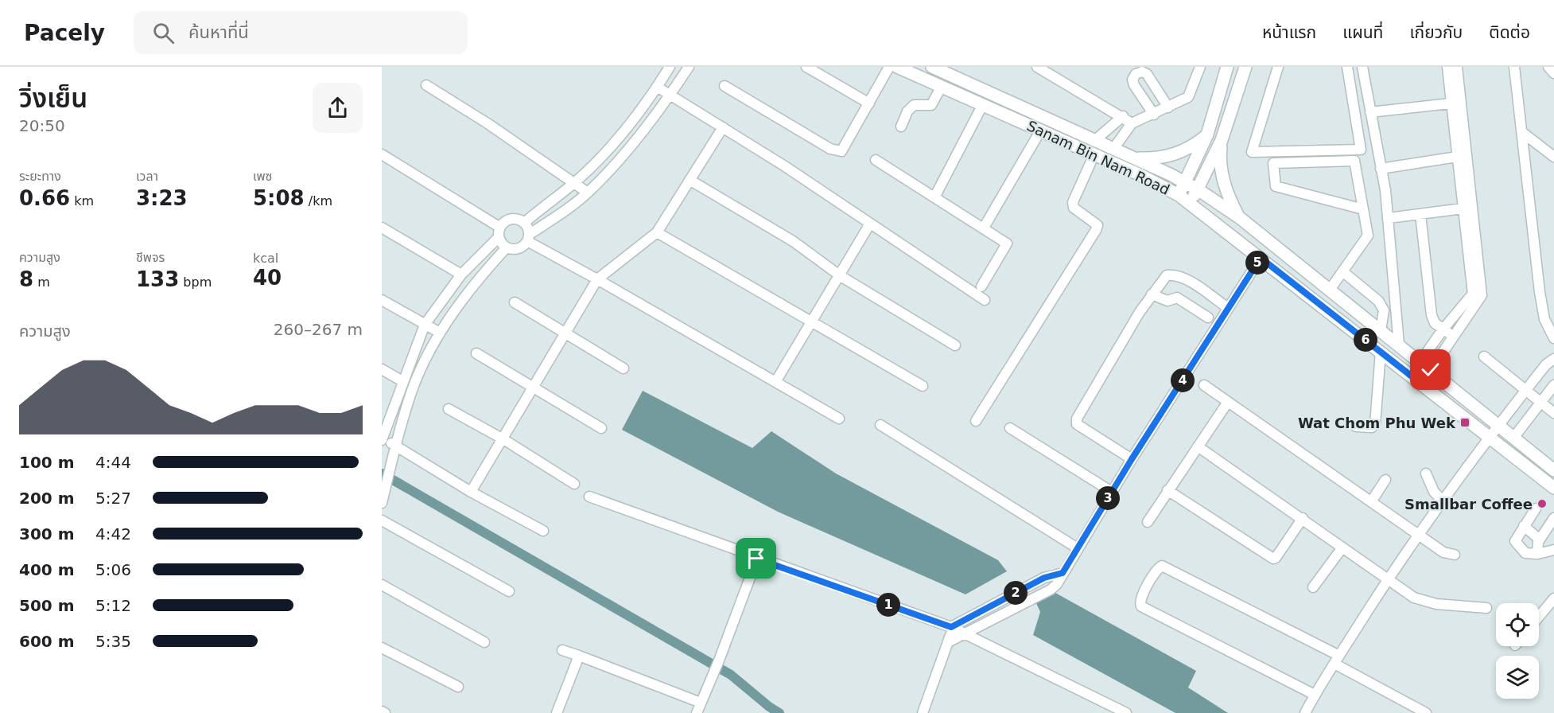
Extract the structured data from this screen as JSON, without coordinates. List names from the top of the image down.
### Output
{
  "streets": {
    "main road": ["Sanam Bin Nam Road"]
  },
  "places": {
    "transit": ["Wat Chom Phu Wek"],
    "other": ["Smallbar Coffee"]
  },
  "page": {
    "header": "Pacely",
    "search": "ค้นหาที่นี่",
    "nav": [
      "หน้าแรก",
      "แผนที่",
      "เกี่ยวกับ",
      "ติดต่อ"
    ],
    "heading": ["วิ่งเย็น", "20:50"],
    "stats": [
      ["ระยะทาง", "0.66 km"],
      ["เวลา", "3:23"],
      ["เพซ", "5:08 /km"],
      ["ความสูง", "8 m"],
      ["ชีพจร", "133 bpm"],
      ["kcal", "40"]
    ],
    "pins": [
      "5",
      "6",
      "4",
      "3",
      "2",
      "1"
    ],
    "chart": ["ความสูง", "260–267 m"],
    "list": [
      {
        "name": "100 m",
        "note": "4:44"
      },
      {
        "name": "200 m",
        "note": "5:27"
      },
      {
        "name": "300 m",
        "note": "4:42"
      },
      {
        "name": "400 m",
        "note": "5:06"
      },
      {
        "name": "500 m",
        "note": "5:12"
      },
      {
        "name": "600 m",
        "note": "5:35"
      }
    ]
  }
}
